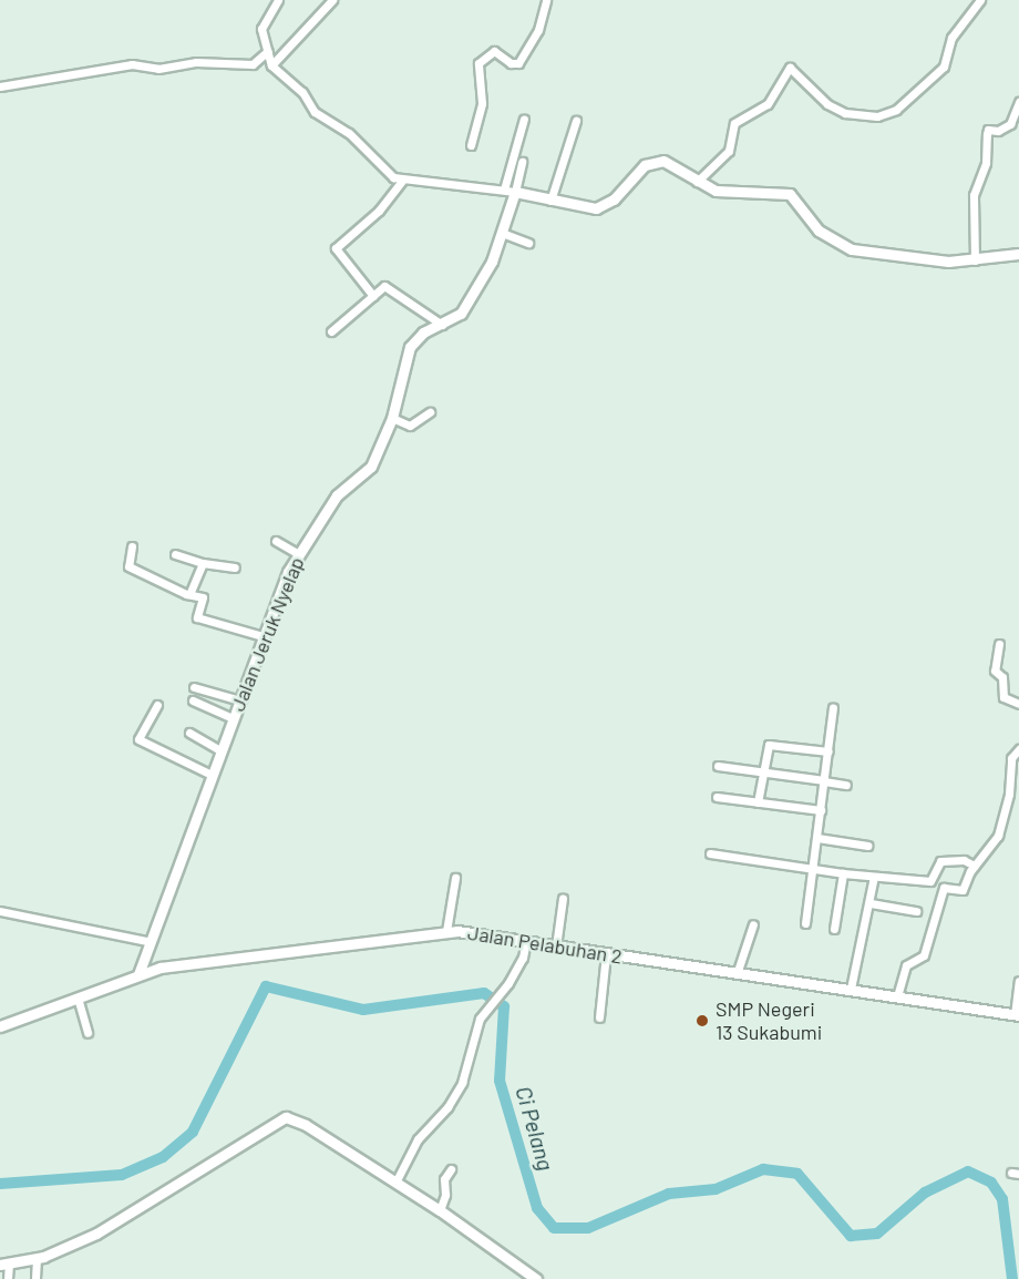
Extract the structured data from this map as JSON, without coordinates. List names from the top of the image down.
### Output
{
  "streets": {
    "street": ["Jalan Jeruk Nyelap", "Jalan Pelabuhan 2"]
  },
  "crossings": [
    ["Jalan Jeruk Nyelap", "Jalan Pelabuhan 2"]
  ],
  "water": ["Ci Pelang"],
  "places": ["SMP Negeri 13 Sukabumi"]
}
